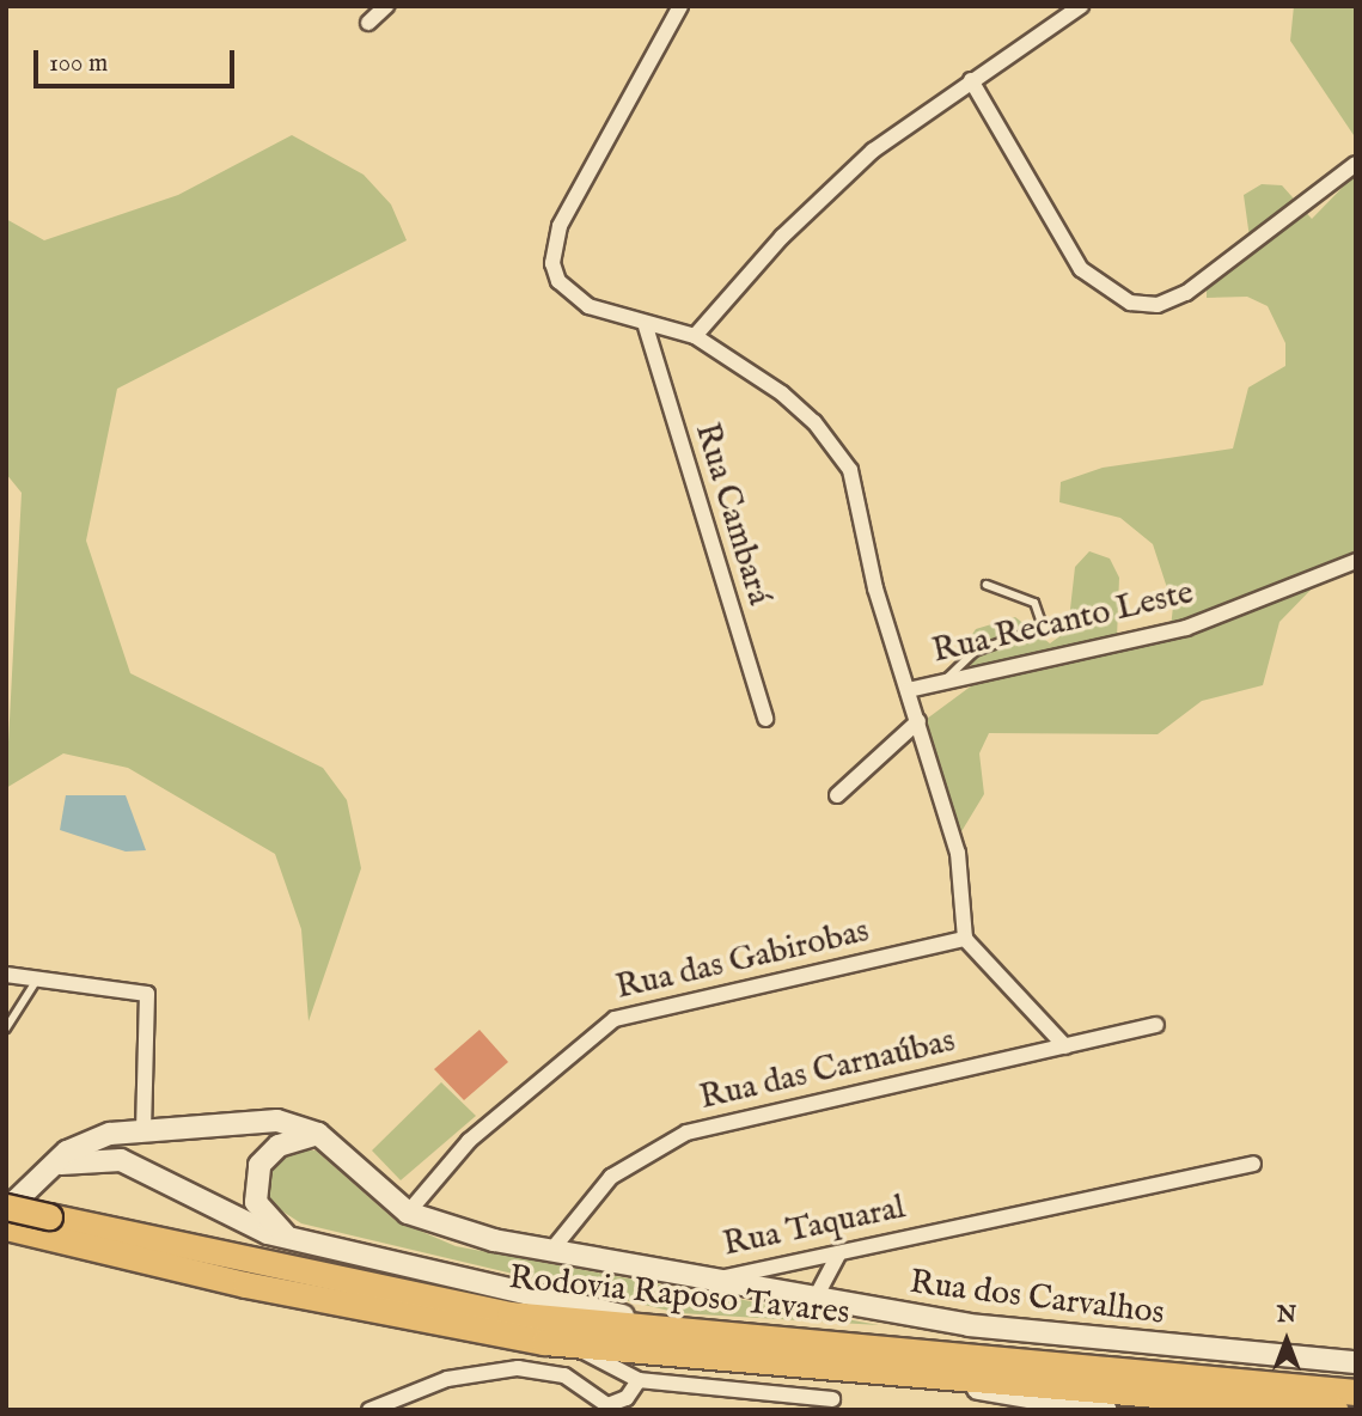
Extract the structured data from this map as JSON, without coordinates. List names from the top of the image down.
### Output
{
  "streets": {
    "highway": ["Rodovia Raposo Tavares"],
    "main road": ["Rua Taquaral", "Rua dos Carvalhos"],
    "street": [
      "Rua Cambará",
      "Rua Recanto Leste",
      "Rua das Gabirobas",
      "Rua das Carnaúbas"
    ]
  },
  "crossings": [
    ["Rua das Gabirobas", "Rua Taquaral"],
    ["Rua das Carnaúbas", "Rua Taquaral"],
    ["Rua Taquaral", "Rua dos Carvalhos"]
  ],
  "scale_bar": "100 m",
  "north": "top"
}
